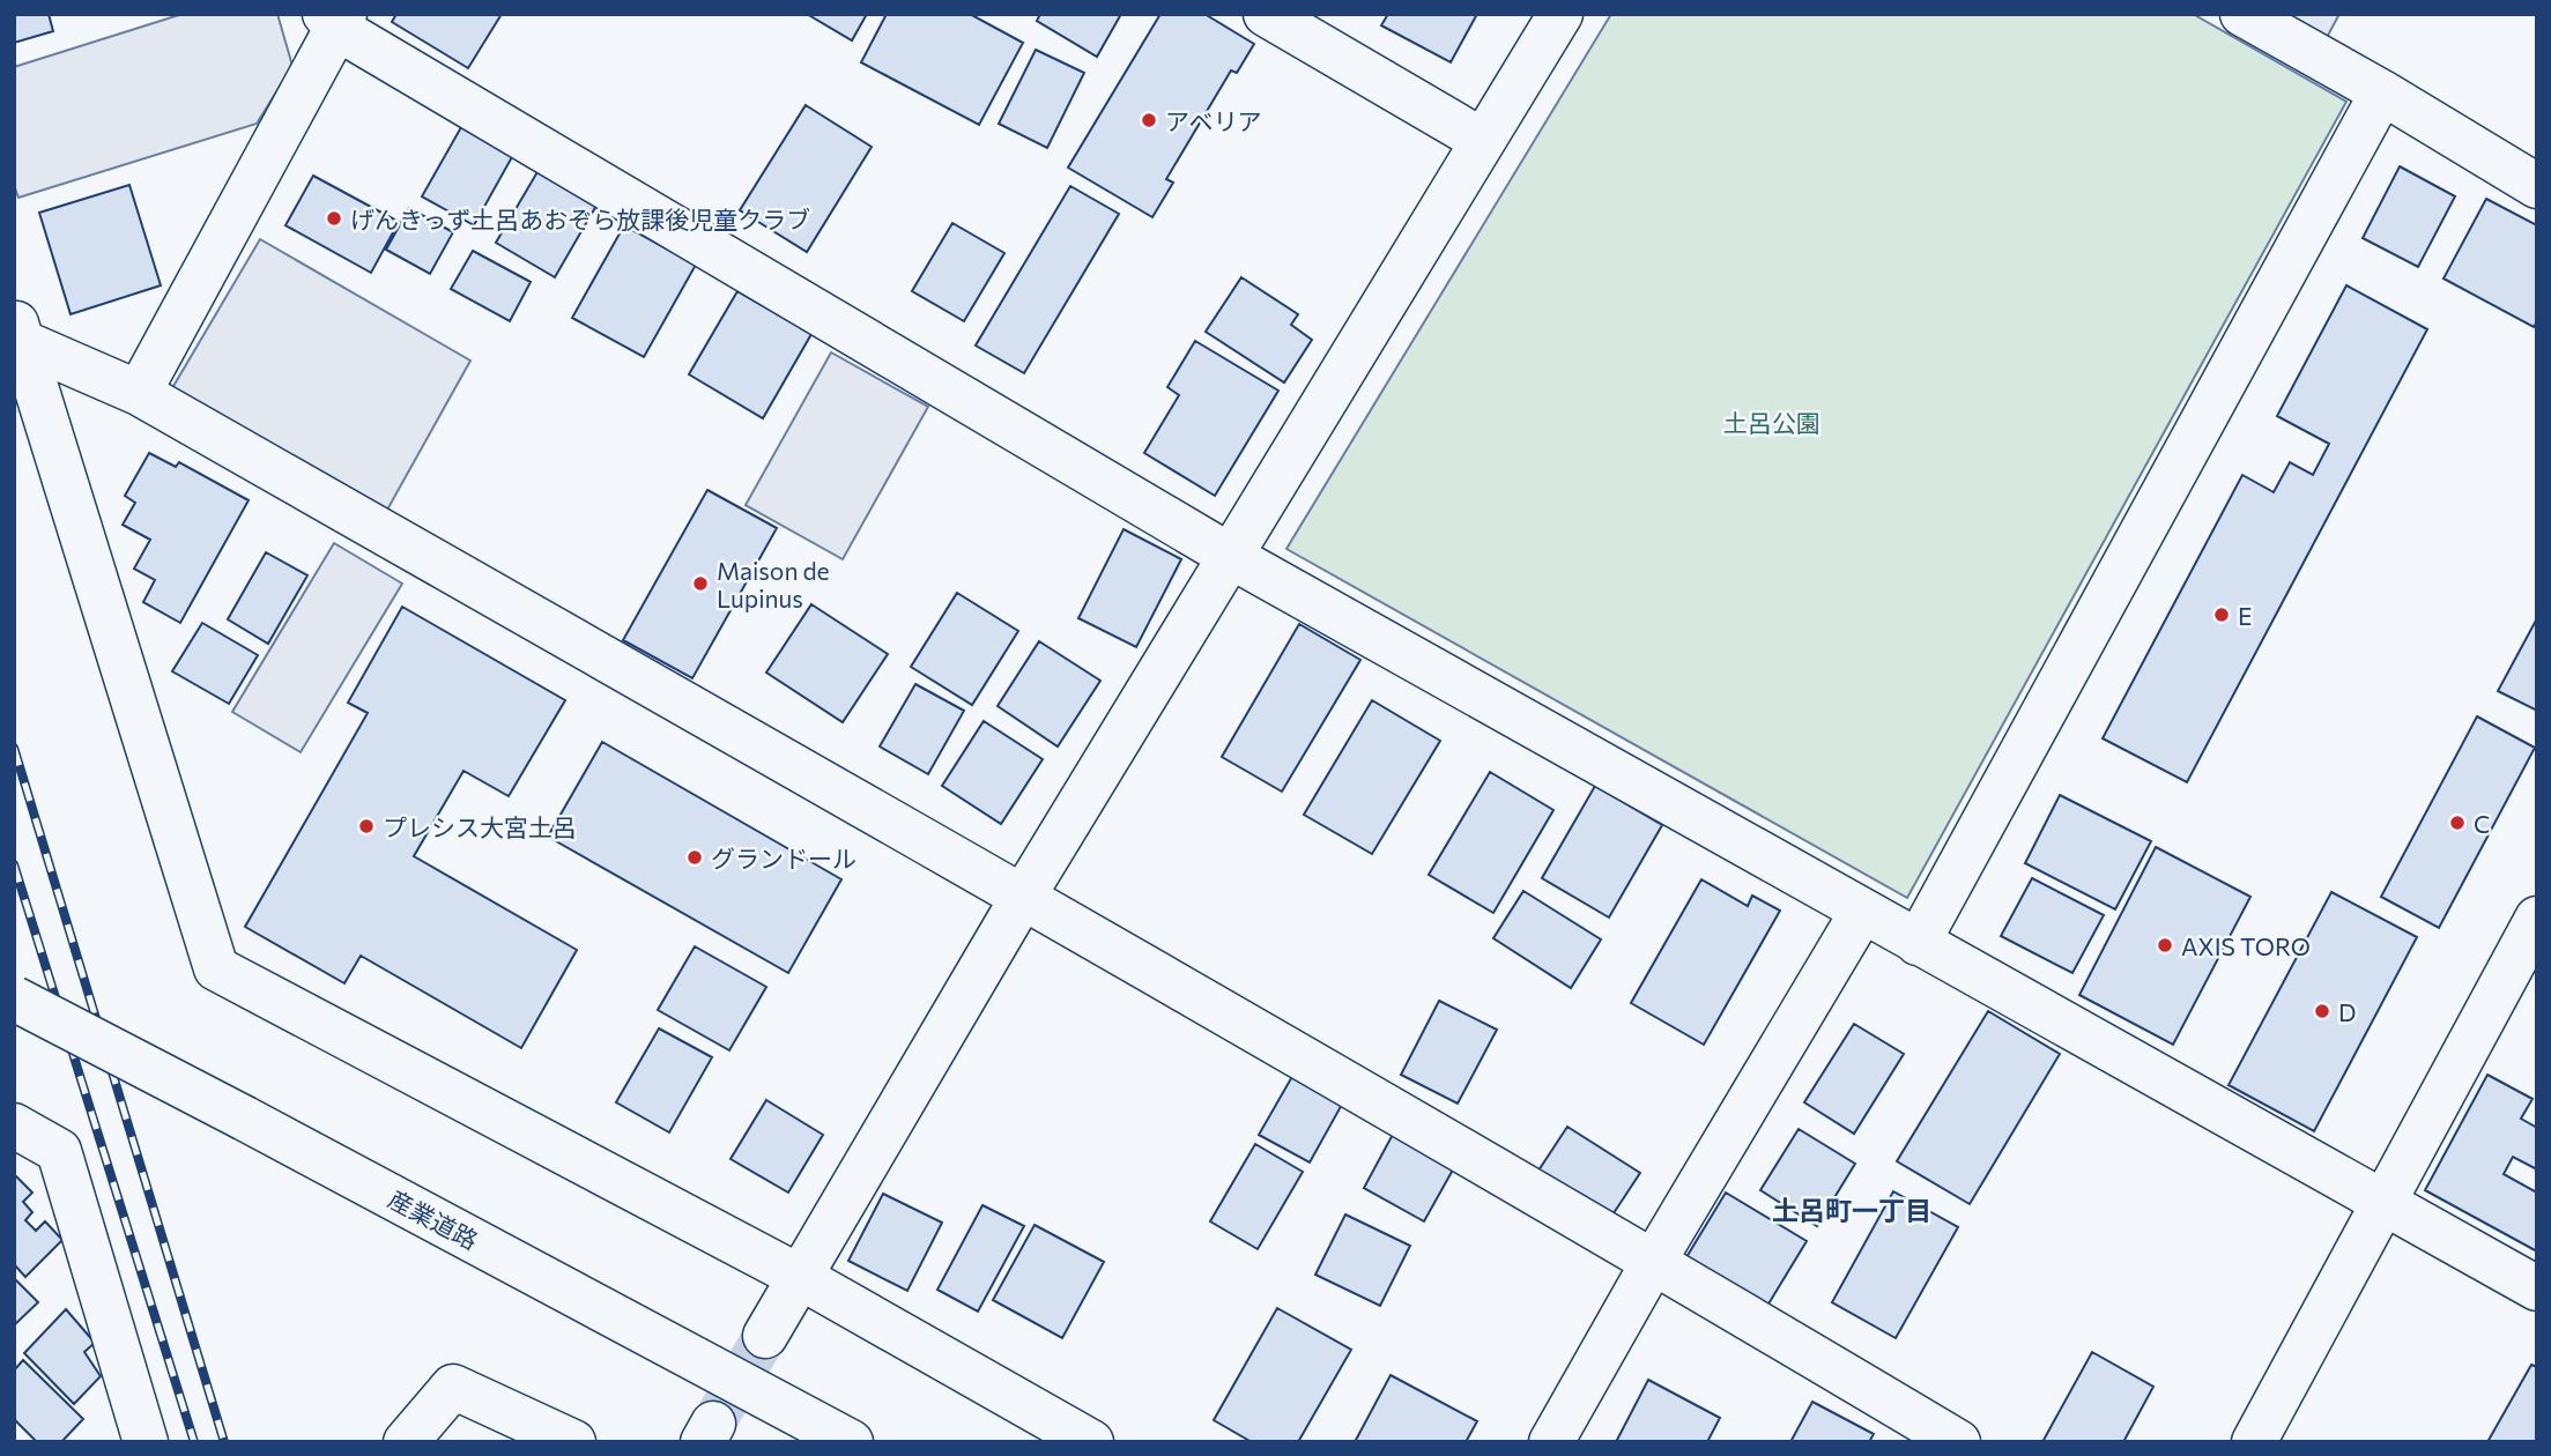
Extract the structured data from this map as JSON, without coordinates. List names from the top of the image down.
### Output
{
  "streets": {
    "street": ["産業道路"]
  },
  "districts": ["土呂町一丁目"],
  "parks": ["土呂公園"],
  "places": [
    "アベリア",
    "げんきっず土呂あおぞら放課後児童クラブ",
    "Maison de Lupinus",
    "E",
    "C",
    "プレシス大宮土呂",
    "グランドール",
    "AXIS TORO",
    "D"
  ]
}
